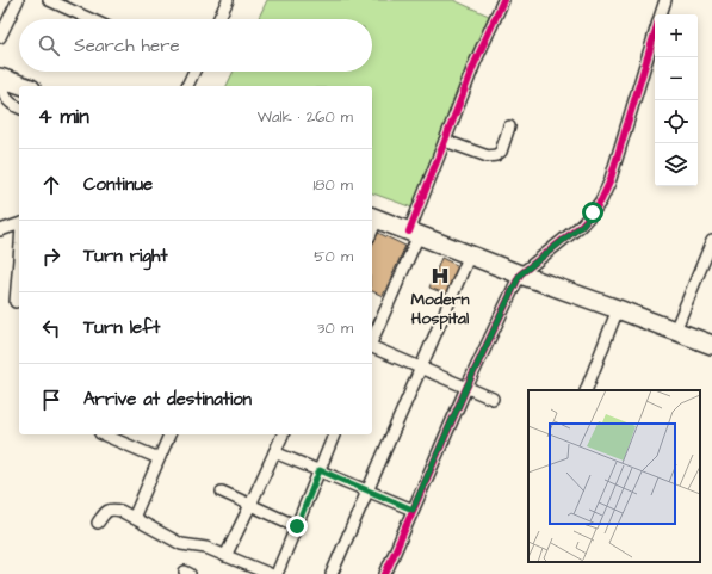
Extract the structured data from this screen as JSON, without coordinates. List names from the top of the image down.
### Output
{
  "places": {
    "hospital": ["Modern Hospital"]
  },
  "page": {
    "map_buttons": ["+", "−"],
    "search": "Search here",
    "heading": ["4 min", "Walk · 260 m"],
    "list": [
      ["Continue", "180 m"],
      ["Turn right", "50 m"],
      ["Turn left", "30 m"],
      "Arrive at destination"
    ]
  }
}
